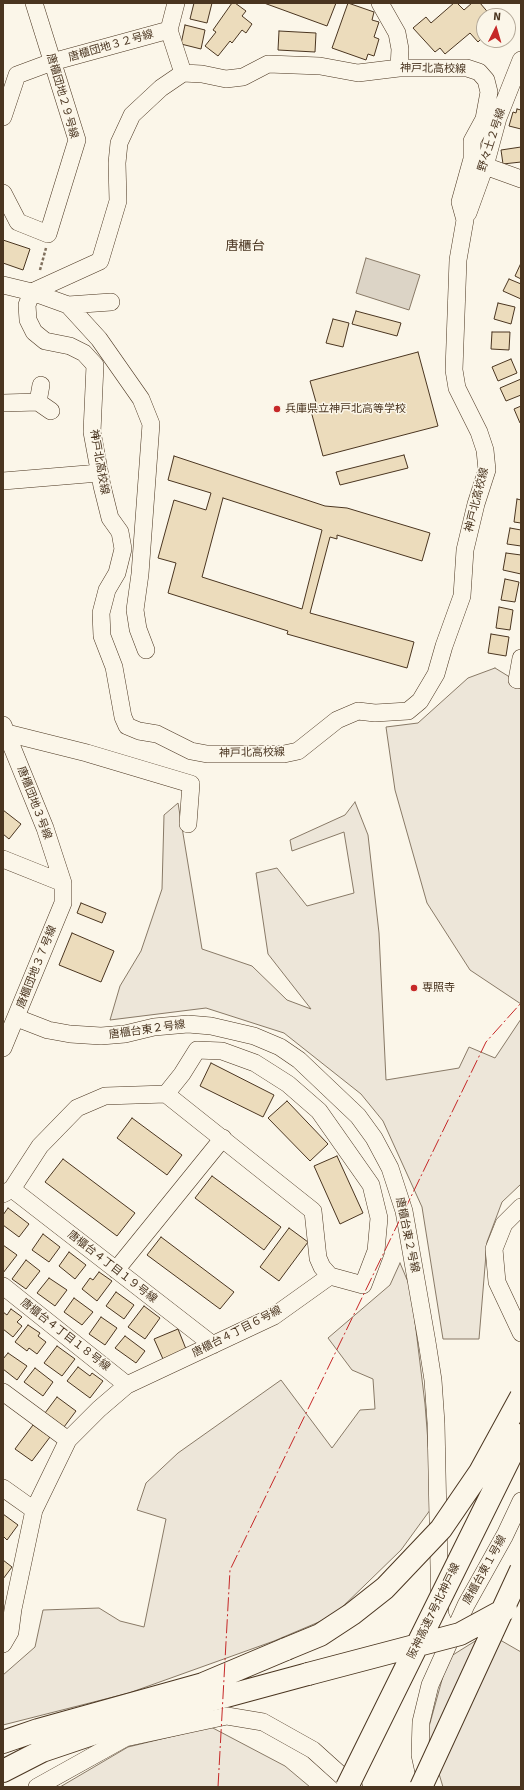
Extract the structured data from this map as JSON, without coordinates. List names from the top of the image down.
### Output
{
  "streets": {
    "highway": ["阪神高速7号北神戸線"],
    "street": [
      "唐櫃団地３２号線",
      "神戸北高校線",
      "唐櫃団地２９号線",
      "野々土２号線",
      "唐櫃団地３号線",
      "唐櫃団地３７号線",
      "唐櫃台東２号線",
      "唐櫃台４丁目１９号線",
      "唐櫃台４丁目６号線",
      "唐櫃台４丁目１８号線",
      "唐櫃台東１号線"
    ]
  },
  "crossings": [
    ["唐櫃団地３２号線", "唐櫃団地２９号線"],
    ["神戸北高校線", "野々土２号線"],
    ["唐櫃団地３号線", "唐櫃団地３７号線"],
    ["唐櫃団地３７号線", "唐櫃台東２号線"],
    ["唐櫃台東２号線", "唐櫃台東１号線"],
    ["唐櫃台４丁目１９号線", "唐櫃台４丁目６号線"],
    ["唐櫃台４丁目６号線", "唐櫃台４丁目１８号線"]
  ],
  "districts": ["唐櫃台"],
  "places": ["兵庫県立神戸北高等学校", "専照寺"],
  "north": "top"
}
